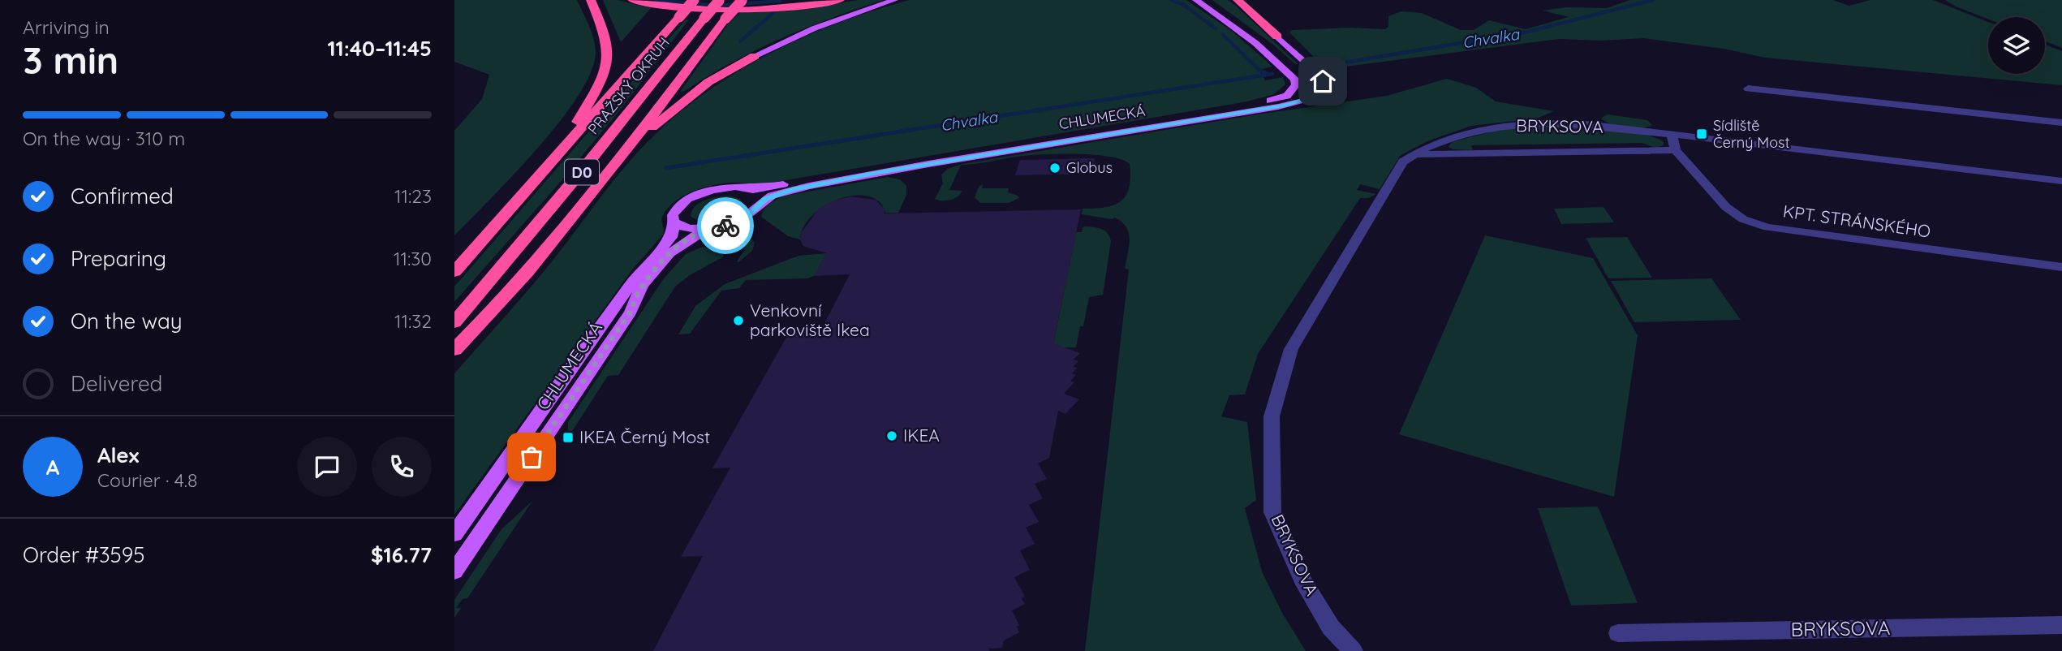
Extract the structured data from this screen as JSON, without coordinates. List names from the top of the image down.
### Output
{
  "streets": {
    "highway": ["PRAŽSKÝ OKRUH", "CHLUMECKÁ", "D0"],
    "street": ["BRYKSOVA", "KPT. STRÁNSKÉHO"]
  },
  "crossings": [
    ["BRYKSOVA", "KPT. STRÁNSKÉHO"]
  ],
  "water": ["Chvalka"],
  "places": {
    "transit": ["Sídliště Černý Most", "IKEA Černý Most"],
    "other": ["Globus", "Venkovní parkoviště Ikea", "IKEA"]
  },
  "page": {
    "heading": ["3 min", "Arriving in", "11:40–11:45"],
    "panel": [
      "Alex",
      "Courier · 4.8",
      "Order #3595",
      "$16.77"
    ],
    "bar": "On the way · 310 m",
    "list": [
      ["Confirmed", "11:23"],
      ["Preparing", "11:30"],
      ["On the way", "11:32"],
      "Delivered"
    ],
    "round": "A"
  }
}
